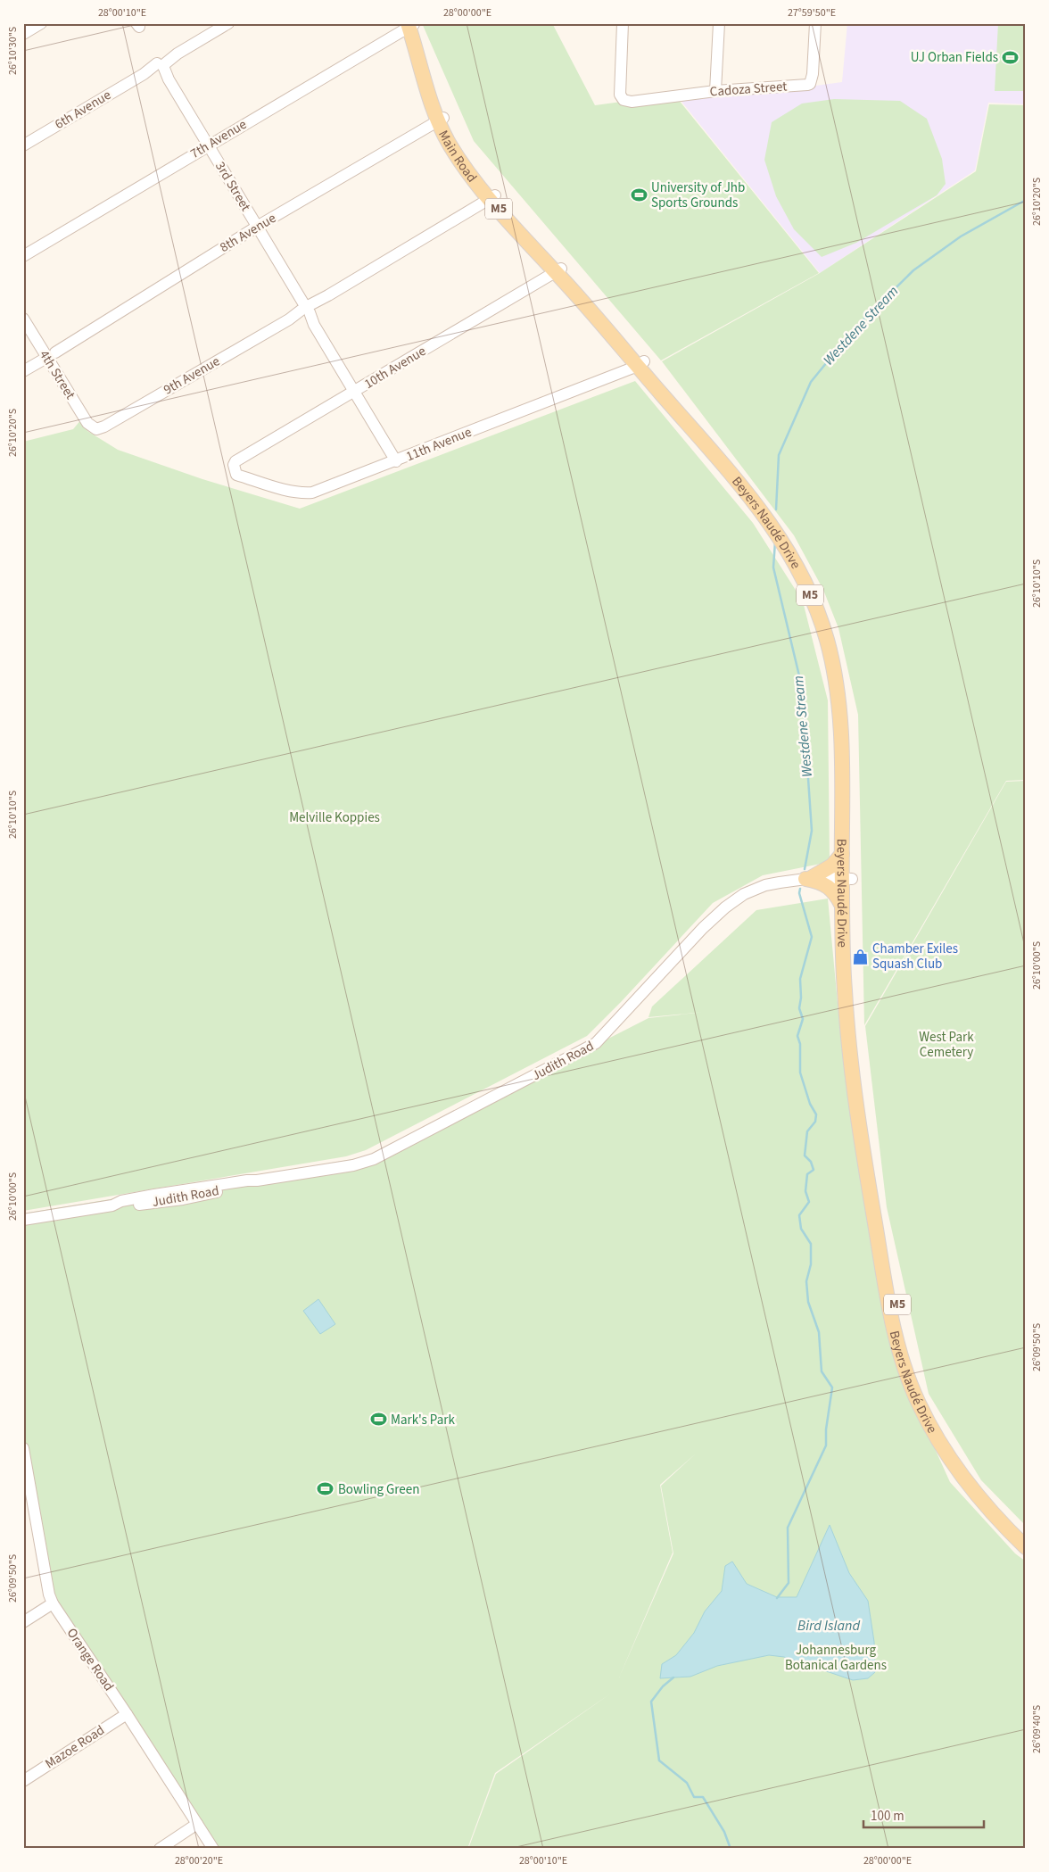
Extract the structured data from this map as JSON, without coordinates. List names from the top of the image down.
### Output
{
  "streets": {
    "main road": ["Main Road", "M5", "Beyers Naudé Drive"],
    "street": [
      "Cadoza Street",
      "6th Avenue",
      "7th Avenue",
      "3rd Street",
      "8th Avenue",
      "10th Avenue",
      "4th Street",
      "9th Avenue",
      "11th Avenue",
      "Judith Road",
      "Orange Road",
      "Mazoe Road"
    ]
  },
  "crossings": [
    ["6th Avenue", "3rd Street"],
    ["7th Avenue", "Main Road"],
    ["7th Avenue", "3rd Street"],
    ["Main Road", "8th Avenue"],
    ["Main Road", "10th Avenue"],
    ["Main Road", "9th Avenue"],
    ["Main Road", "11th Avenue"],
    ["Main Road", "Beyers Naudé Drive"],
    ["3rd Street", "8th Avenue"],
    ["3rd Street", "10th Avenue"],
    ["3rd Street", "9th Avenue"],
    ["3rd Street", "11th Avenue"],
    ["8th Avenue", "4th Street"],
    ["10th Avenue", "11th Avenue"],
    ["4th Street", "9th Avenue"],
    ["11th Avenue", "Beyers Naudé Drive"],
    ["Beyers Naudé Drive", "Judith Road"],
    ["Orange Road", "Mazoe Road"]
  ],
  "water": ["Westdene Stream", "Bird Island"],
  "parks": ["Melville Koppies", "West Park Cemetery", "Johannesburg Botanical Gardens"],
  "places": {
    "sports": [
      "UJ Orban Fields",
      "University of Jhb Sports Grounds",
      "Mark's Park",
      "Bowling Green"
    ],
    "shop": ["Chamber Exiles Squash Club"]
  },
  "scale_bar": "100 m",
  "coordinates": [
    "28°00'10\"E",
    "28°00'00\"E",
    "27°59'50\"E",
    "26°10'30\"S",
    "26°10'20\"S",
    "26°10'10\"S",
    "26°10'00\"S",
    "26°09'50\"S",
    "26°09'40\"S",
    "28°00'20\"E"
  ]
}
